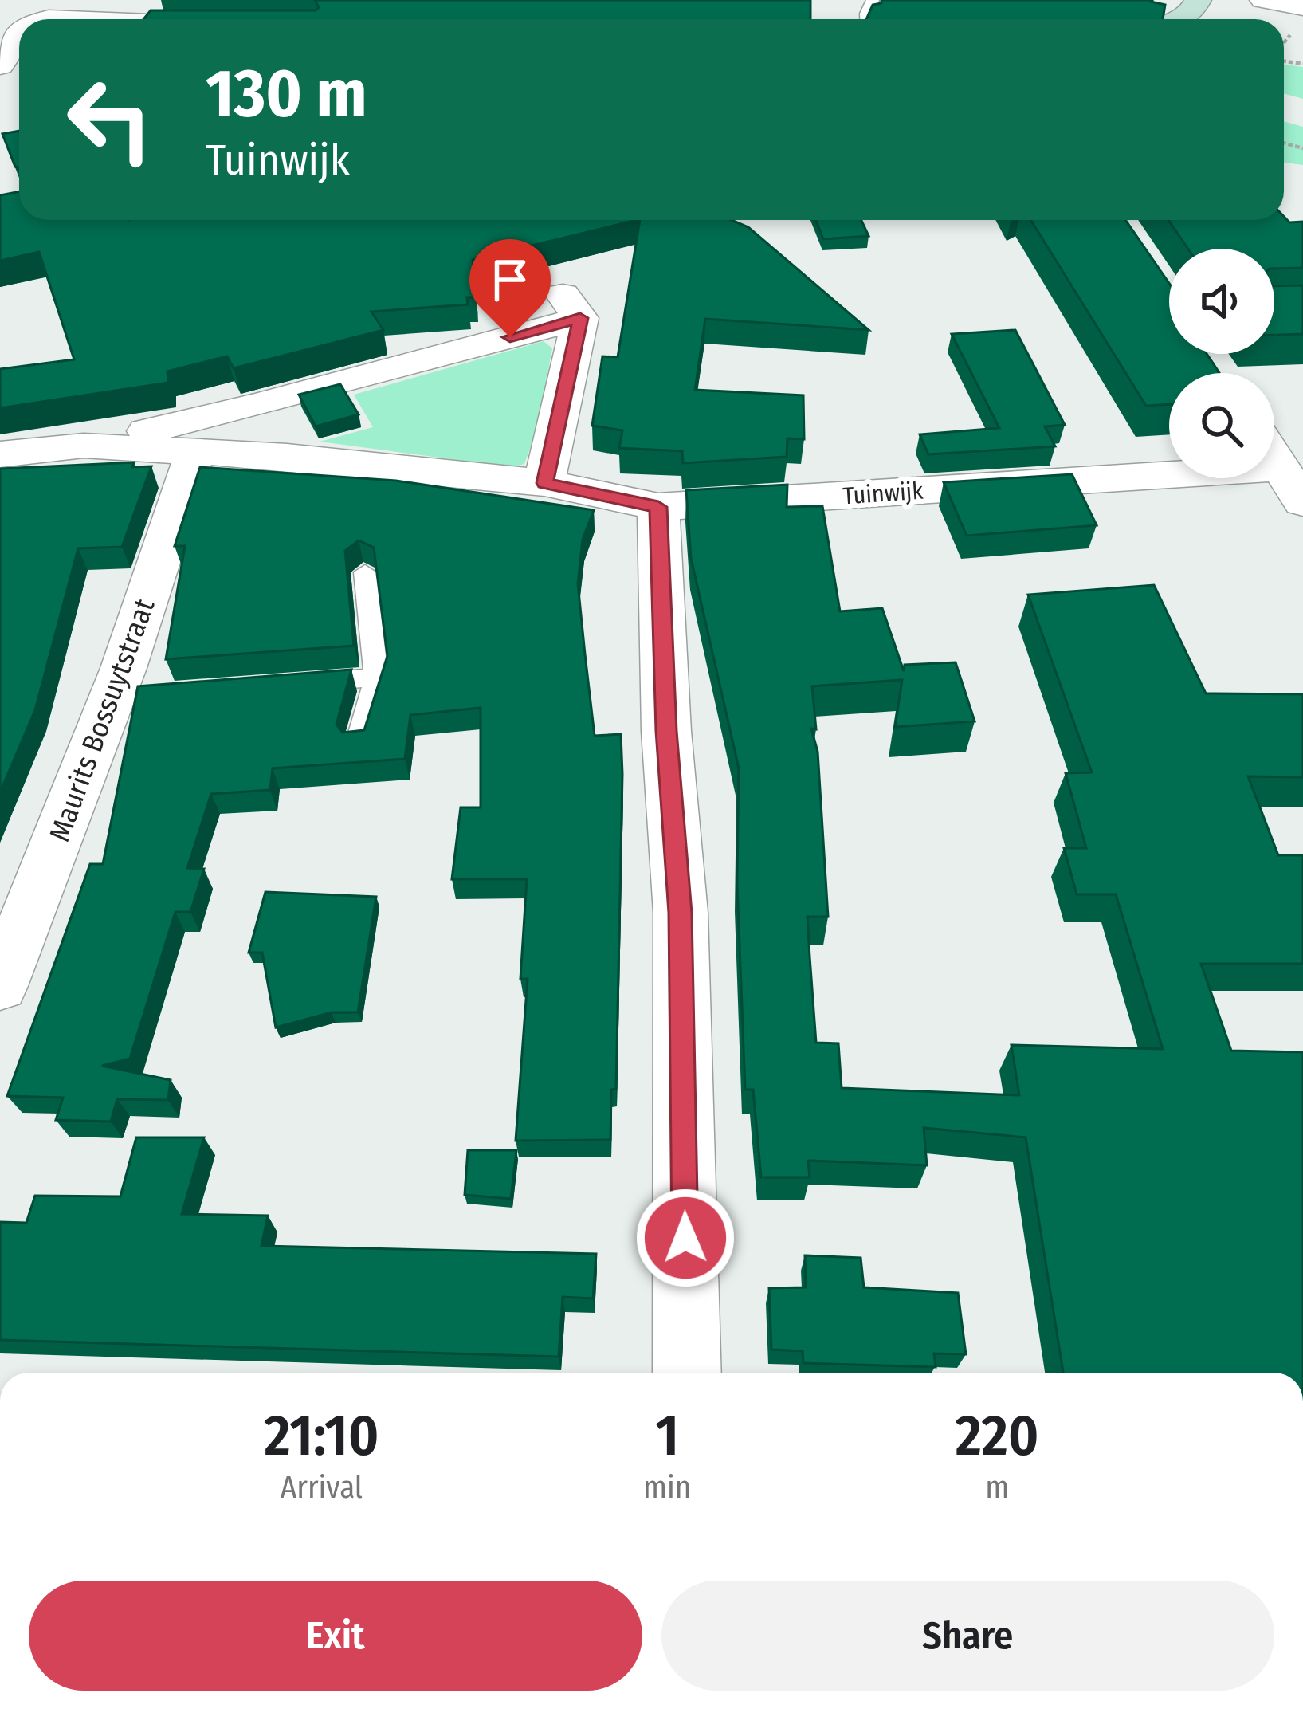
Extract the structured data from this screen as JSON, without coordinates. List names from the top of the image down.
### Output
{
  "streets": {
    "street": ["Tuinwijk", "Maurits Bossuytstraat"]
  },
  "crossings": [
    ["Tuinwijk", "Maurits Bossuytstraat"]
  ],
  "page": {
    "turn": ["130 m", "Tuinwijk"],
    "eta": [
      "21:10",
      "Arrival",
      "1",
      "min",
      "220",
      "m"
    ],
    "buttons": ["Exit", "Share"]
  }
}
